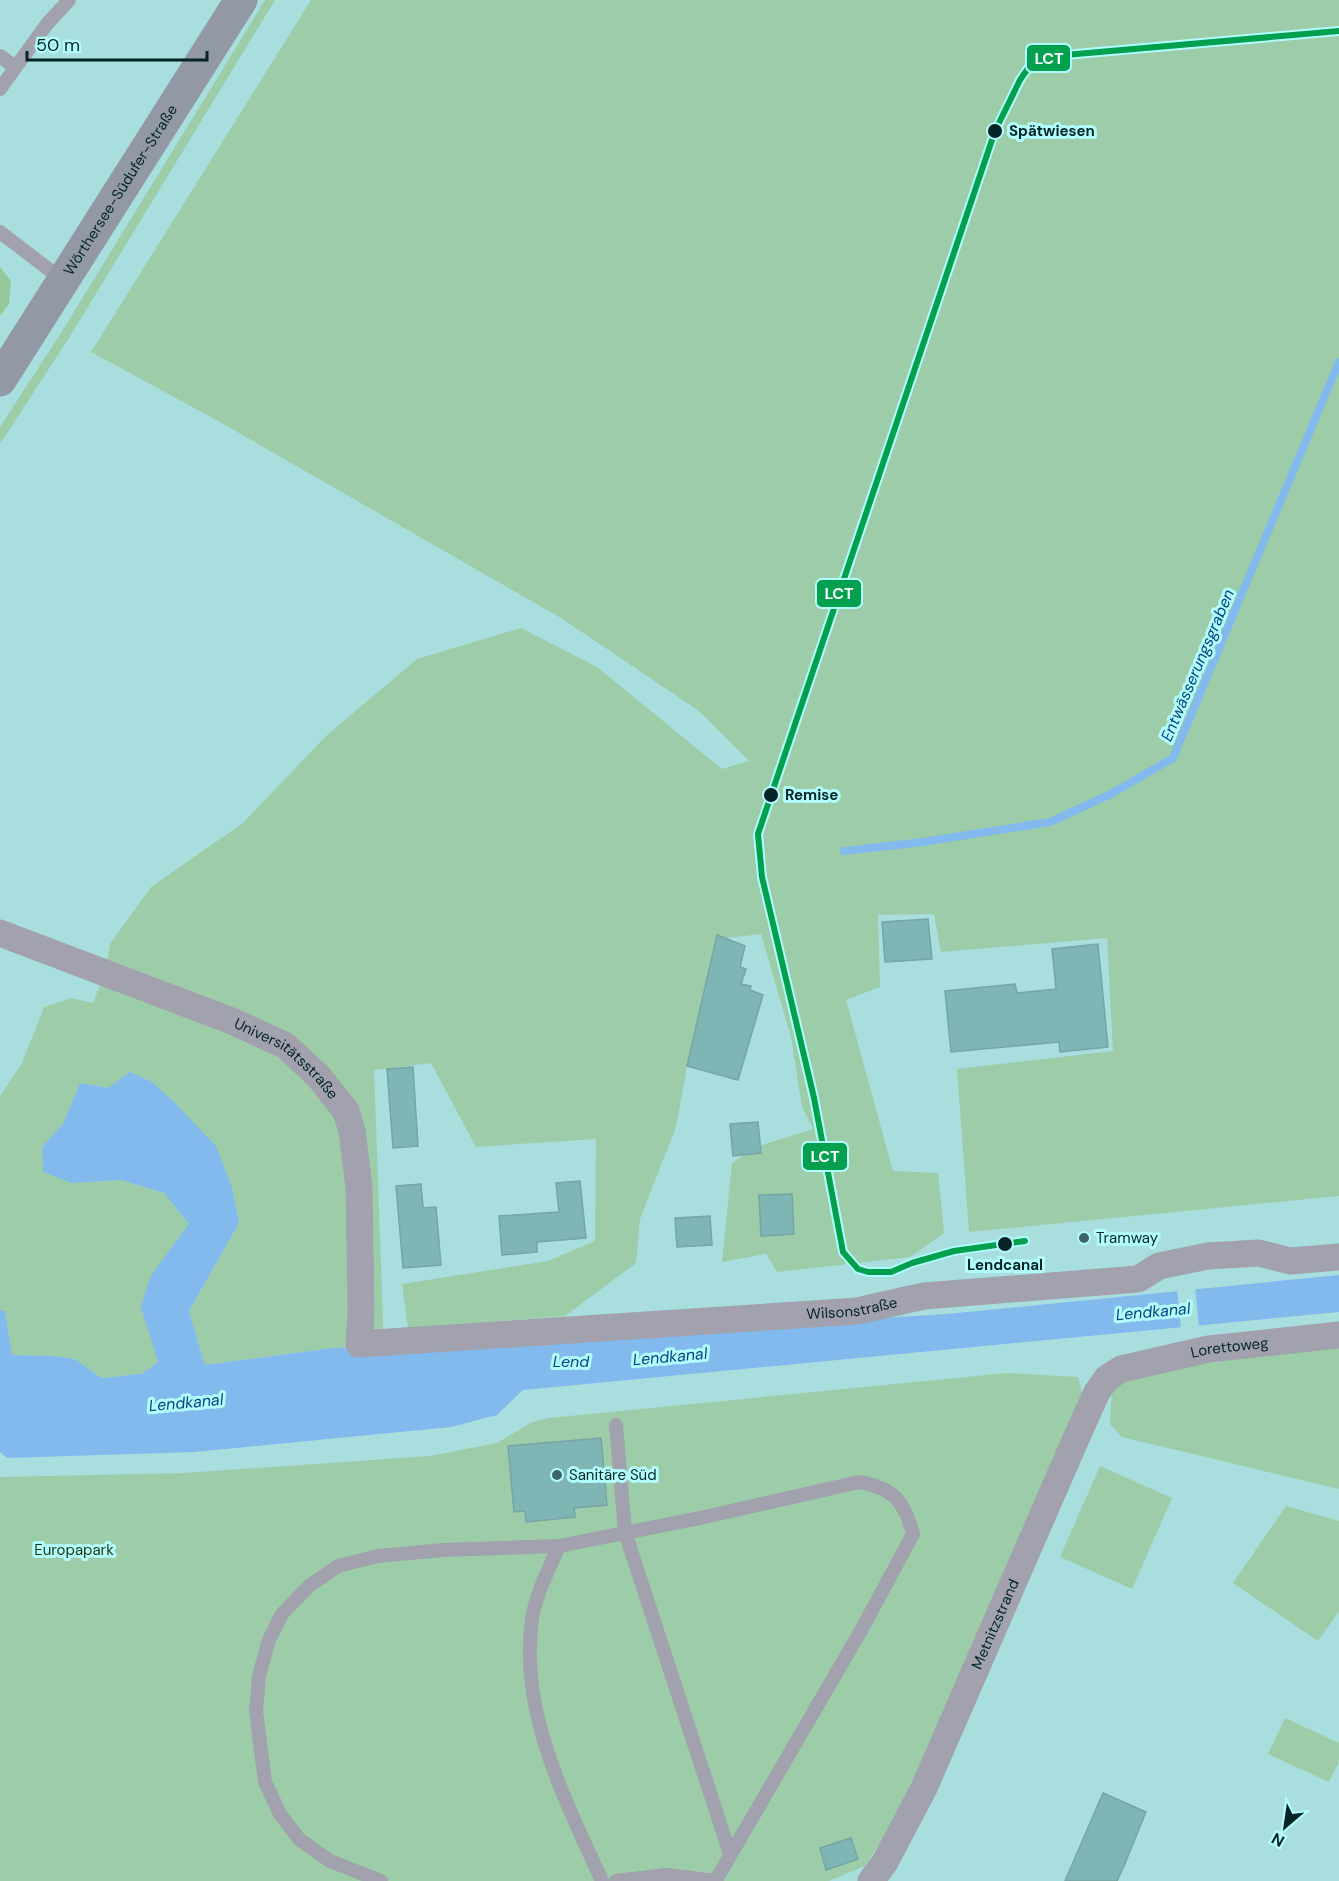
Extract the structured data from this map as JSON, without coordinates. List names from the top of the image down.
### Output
{
  "streets": {
    "main road": ["Wörthersee-Südufer-Straße"],
    "street": [
      "Universitätsstraße",
      "Wilsonstraße",
      "Lorettoweg",
      "Metnitzstrand"
    ]
  },
  "crossings": [
    ["Universitätsstraße", "Wilsonstraße"],
    ["Lorettoweg", "Metnitzstrand"]
  ],
  "water": ["Entwässerungsgraben", "Lendkanal", "Lend"],
  "parks": ["Europapark"],
  "places": [
    "Spätwiesen",
    "Remise",
    "Tramway",
    "Lendcanal",
    "Sanitäre Süd"
  ],
  "lines": ["transit line LCT"],
  "scale_bar": "50 m",
  "north": "bottom left"
}
